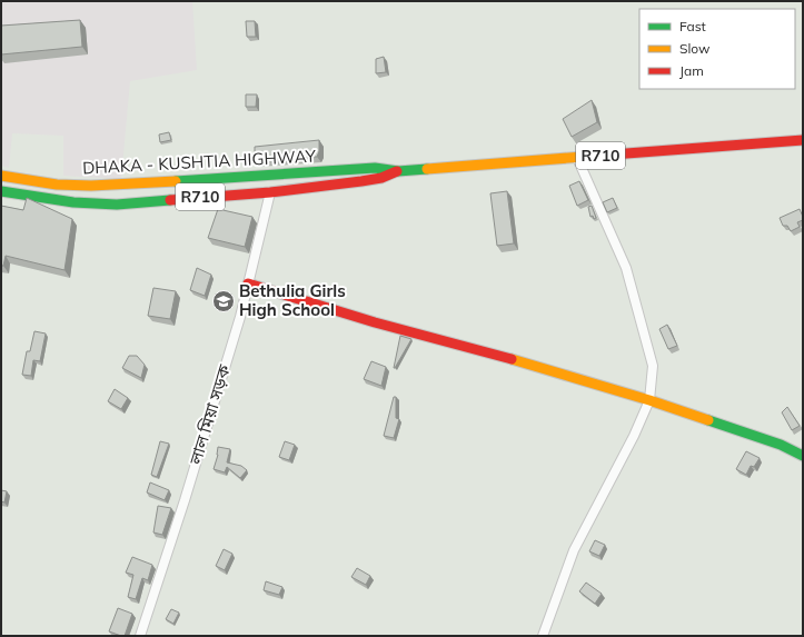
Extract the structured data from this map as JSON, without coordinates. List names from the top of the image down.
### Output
{
  "streets": {
    "main road": ["R710", "DHAKA - KUSHTIA HIGHWAY"],
    "street": ["লাল মিয়া সড়ক"]
  },
  "crossings": [
    ["DHAKA - KUSHTIA HIGHWAY", "লাল মিয়া সড়ক"]
  ],
  "places": {
    "school or university": ["Bethulia Girls High School"]
  },
  "legend": ["Fast", "Slow", "Jam"]
}
